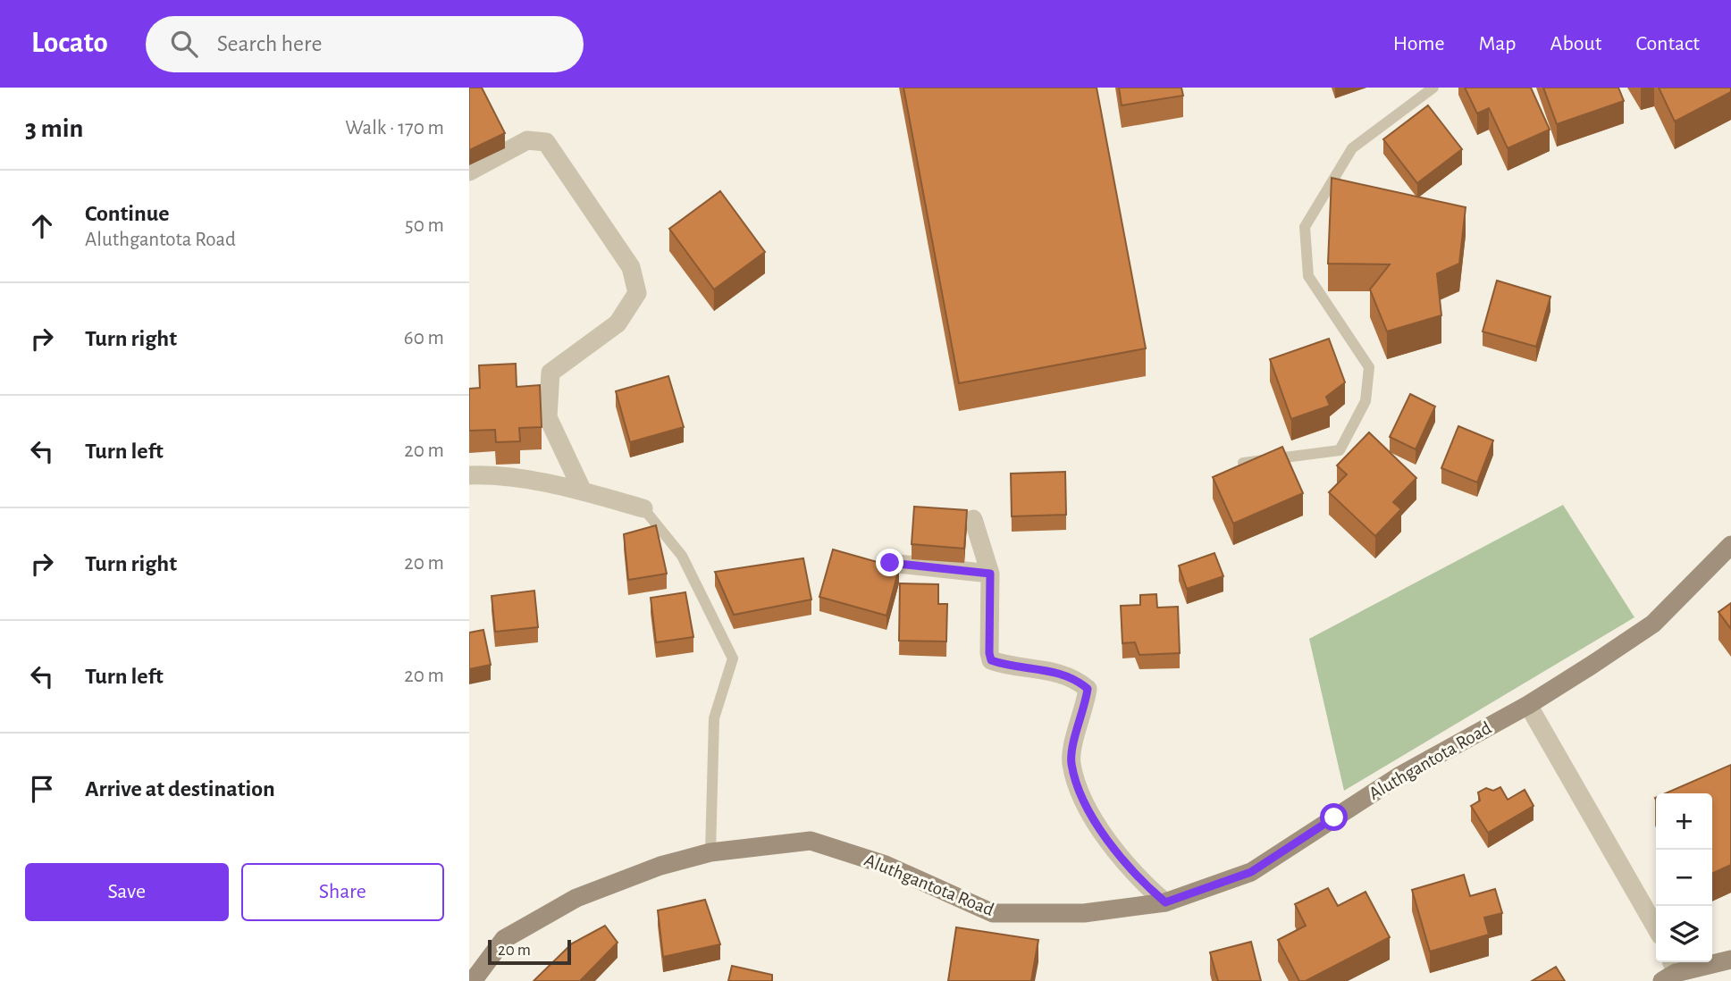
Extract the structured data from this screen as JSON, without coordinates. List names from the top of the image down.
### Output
{
  "streets": {
    "street": ["Aluthgantota Road"]
  },
  "scale_bar": "20 m",
  "page": {
    "header": "Locato",
    "search": "Search here",
    "nav": [
      "Home",
      "Map",
      "About",
      "Contact"
    ],
    "heading": ["3 min", "Walk · 170 m"],
    "list": [
      ["Continue", "Aluthgantota Road", "50 m"],
      ["Turn right", "60 m"],
      ["Turn left", "20 m"],
      ["Turn right", "20 m"],
      ["Turn left", "20 m"],
      "Arrive at destination"
    ],
    "map_buttons": ["+", "−"],
    "buttons": ["Save", "Share"],
    "scale": "20 m"
  }
}
